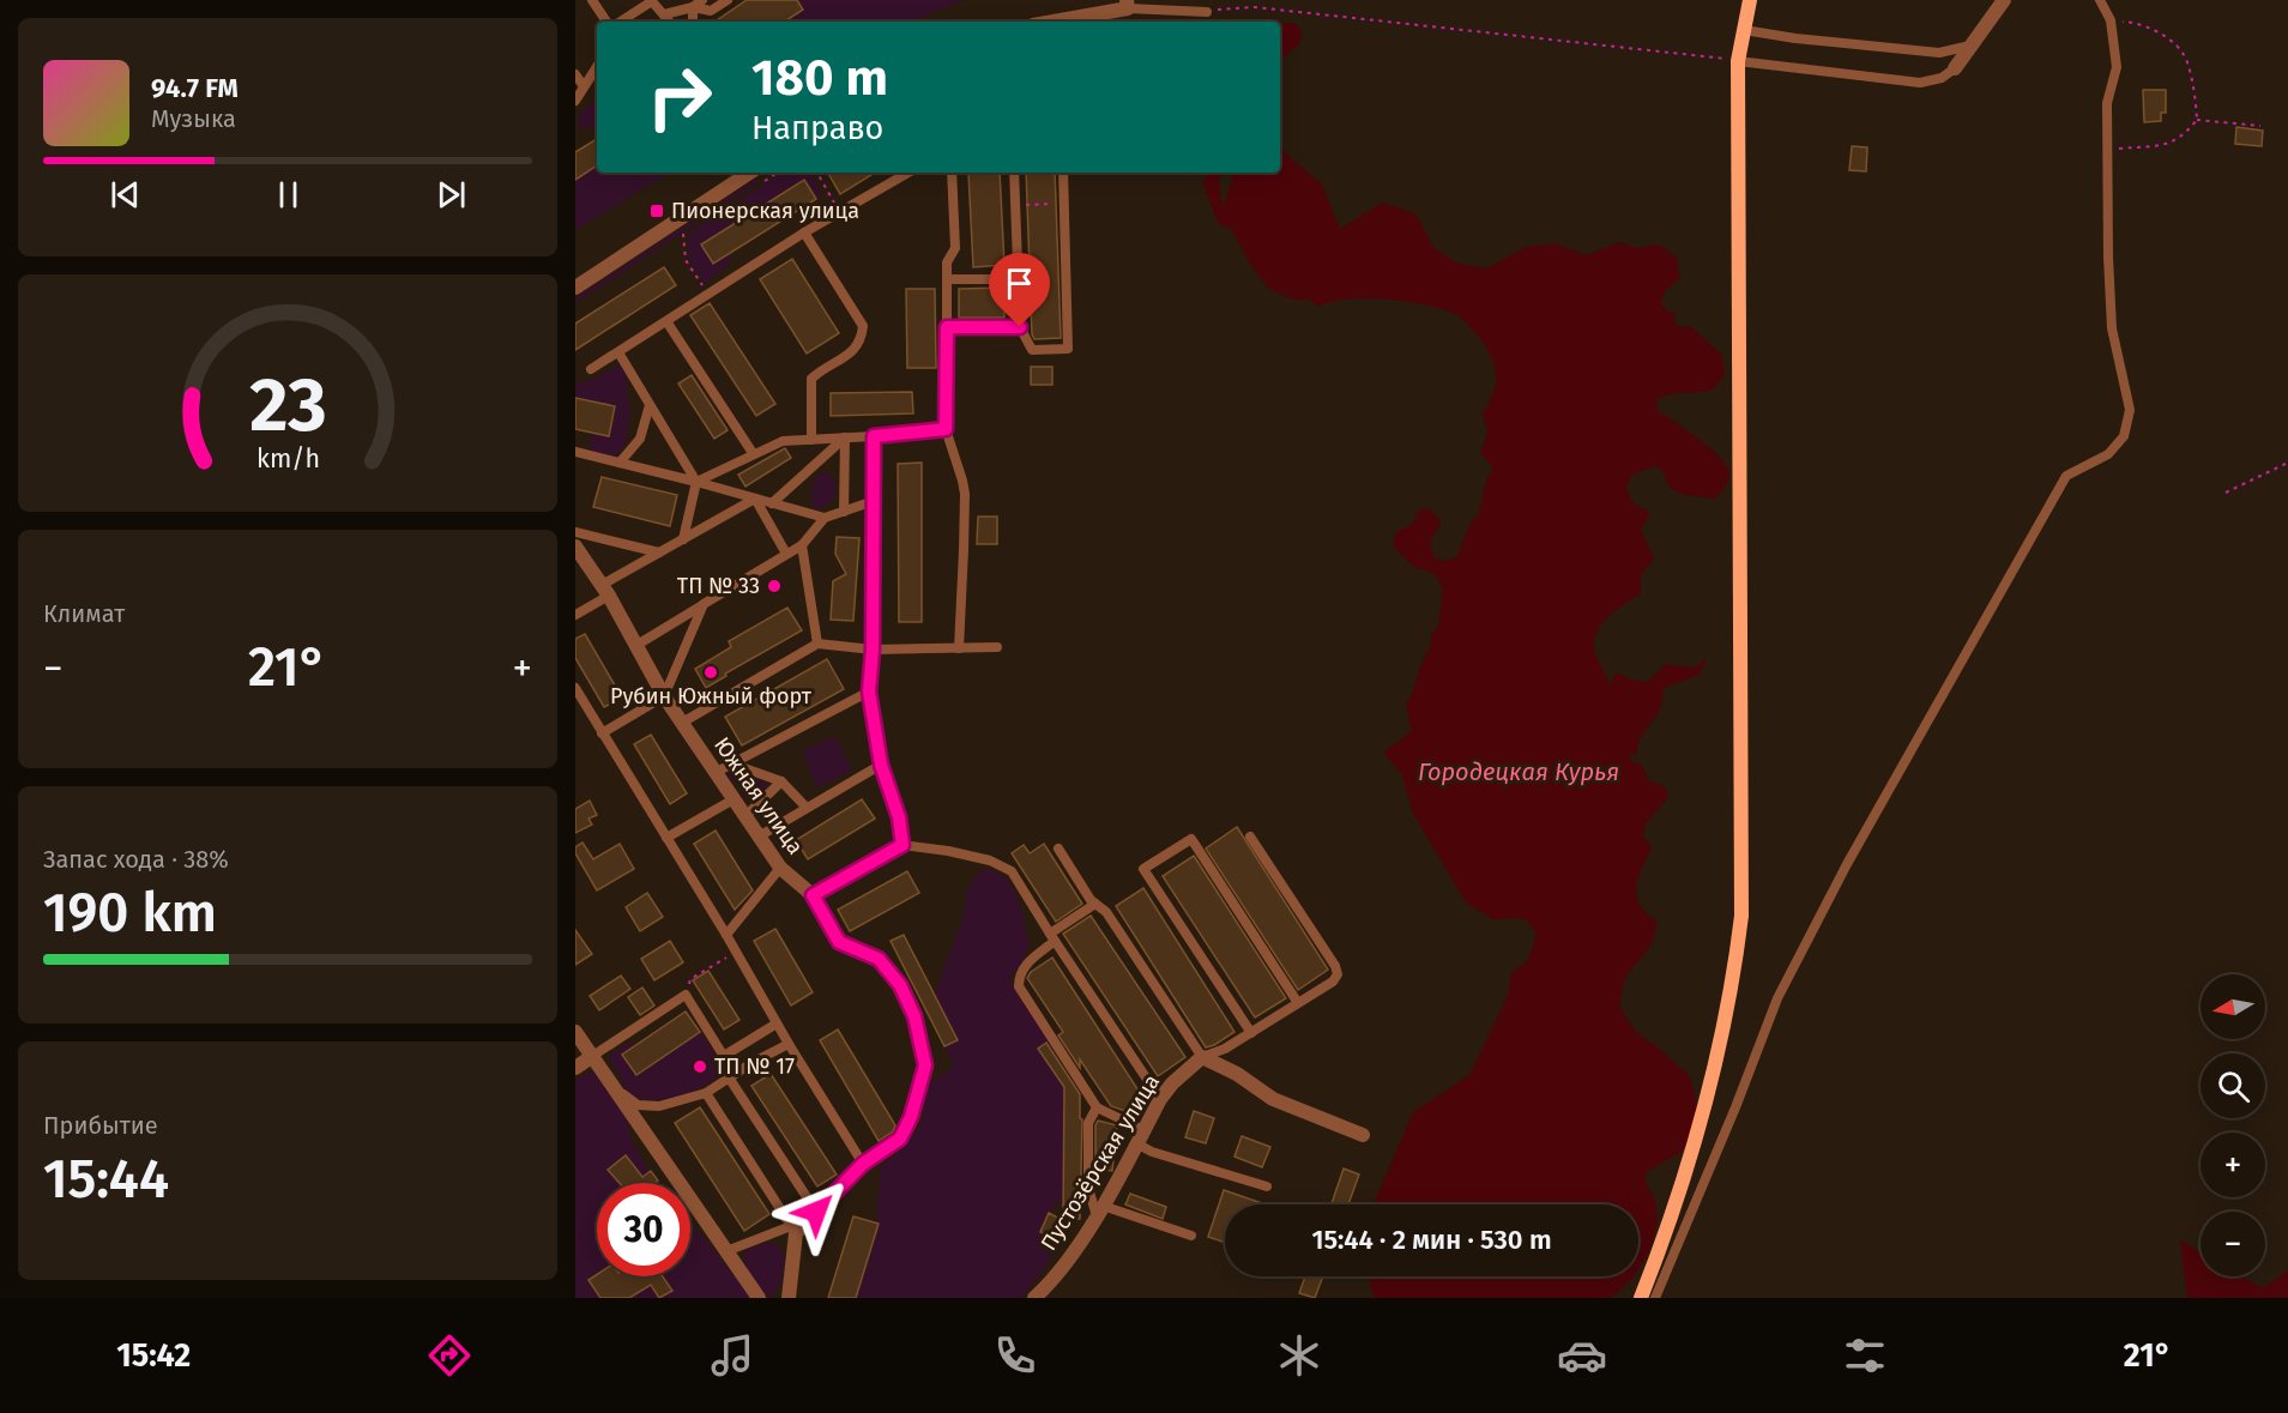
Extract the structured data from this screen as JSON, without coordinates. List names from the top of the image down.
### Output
{
  "streets": {
    "street": ["Южная улица", "Пустозёрская улица"]
  },
  "water": ["Городецкая Курья"],
  "places": {
    "transit": ["Пионерская улица"],
    "other": ["ТП № 33", "Рубин Южный форт", "ТП № 17"]
  },
  "north": "left",
  "page": {
    "turn": ["180 m", "Направо"],
    "song": ["94.7 FM", "Музыка"],
    "tile": [
      "Климат",
      ["Запас хода · 38%", "190 km"],
      ["Прибытие", "15:44"]
    ],
    "heat": ["−", "21°", "+"],
    "map_buttons": ["+", "−"],
    "limit": "30",
    "trip": "15:44 · 2 мин · 530 m",
    "tabs": ["15:42", "21°"],
    "gauge": ["23", "km/h"]
  }
}
